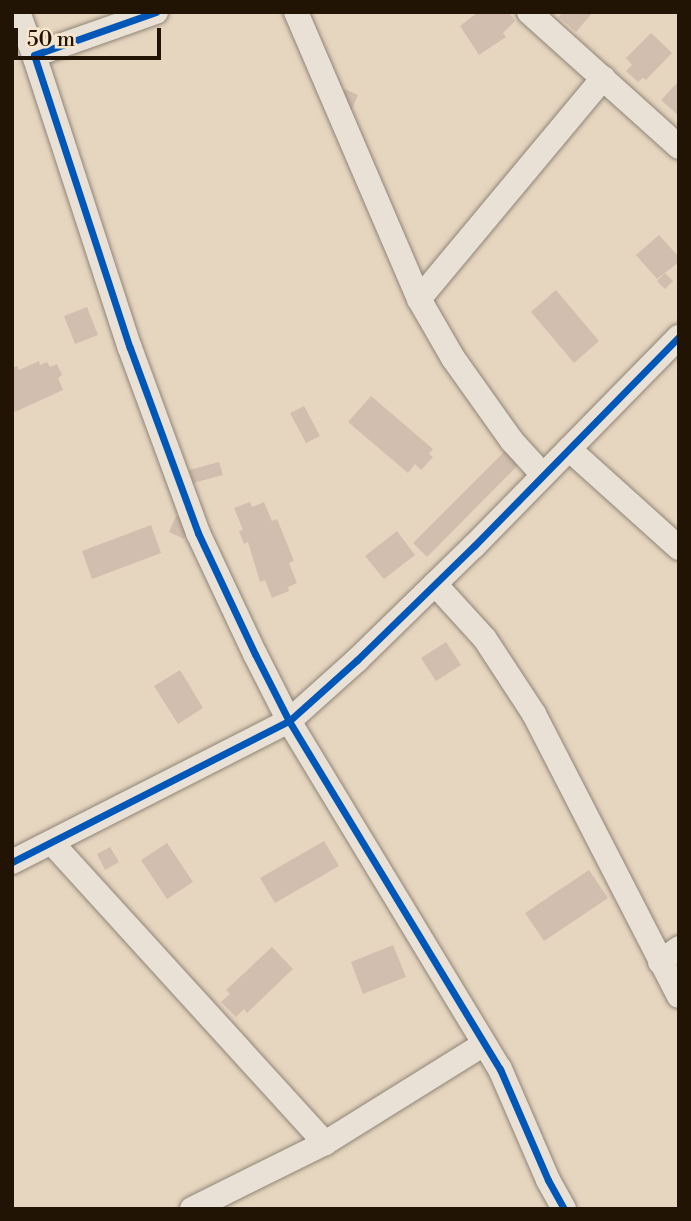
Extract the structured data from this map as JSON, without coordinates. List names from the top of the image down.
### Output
{
  "scale_bar": "50 m"
}
